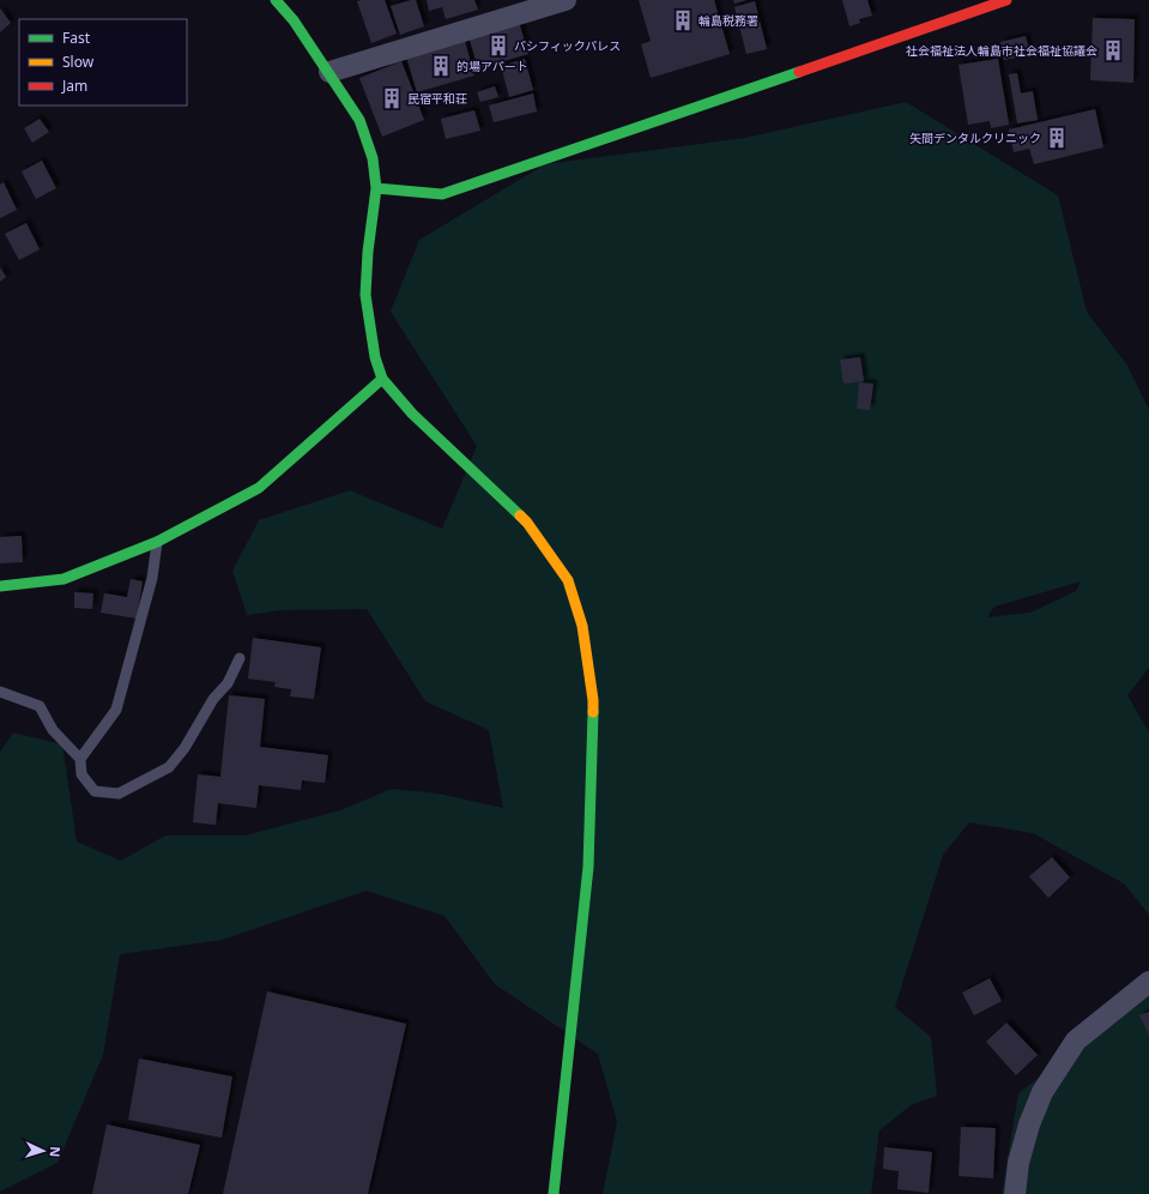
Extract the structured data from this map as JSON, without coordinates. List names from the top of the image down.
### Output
{
  "places": {
    "building": [
      "輪島税務署",
      "パシフィックパレス",
      "社会福祉法人輪島市社会福祉協議会",
      "的場アパート",
      "民宿平和荘",
      "矢間デンタルクリニック"
    ]
  },
  "legend": ["Fast", "Slow", "Jam"],
  "north": "right"
}
